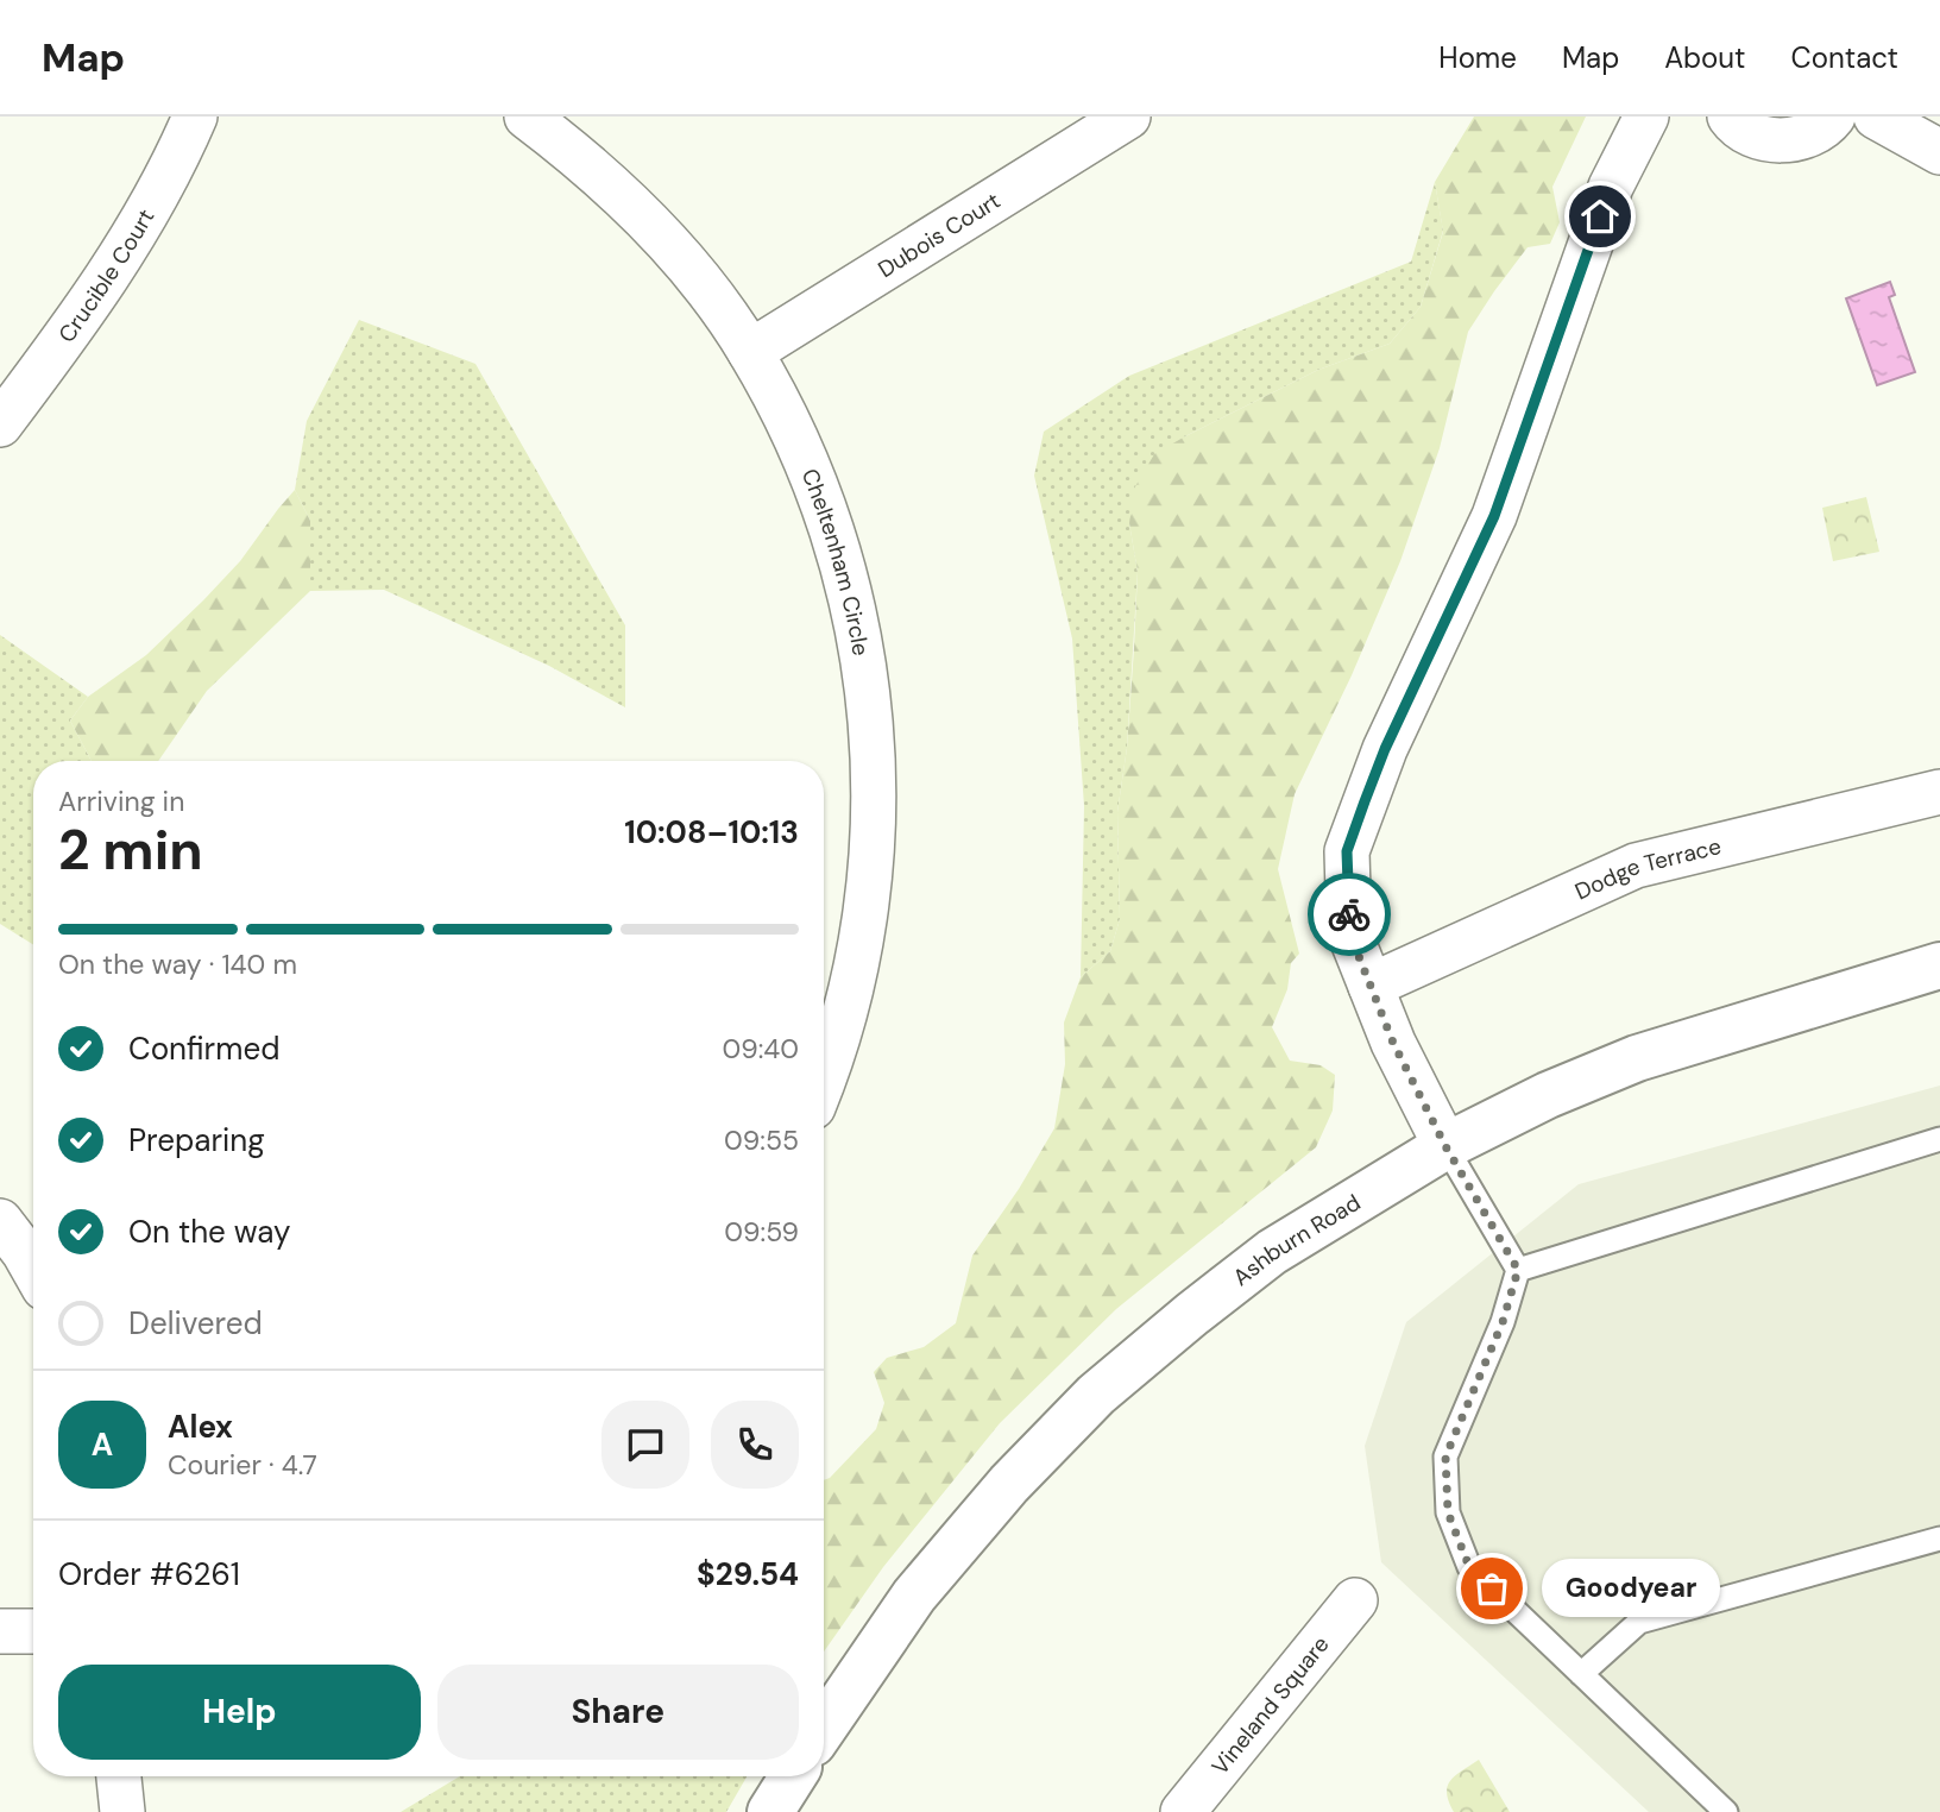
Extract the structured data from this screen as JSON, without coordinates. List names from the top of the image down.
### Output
{
  "streets": {
    "main road": ["Ashburn Road"],
    "street": [
      "Dubois Court",
      "Crucible Court",
      "Cheltenham Circle",
      "Dodge Terrace",
      "Vineland Square"
    ]
  },
  "crossings": [
    ["Dubois Court", "Cheltenham Circle"]
  ],
  "places": ["Goodyear"],
  "page": {
    "header": "Map",
    "nav": [
      "Home",
      "Map",
      "About",
      "Contact"
    ],
    "heading": ["2 min", "Arriving in", "10:08–10:13"],
    "panel": [
      "Alex",
      "Courier · 4.7",
      "Order #6261",
      "$29.54"
    ],
    "bar": "On the way · 140 m",
    "list": [
      ["Confirmed", "09:40"],
      ["Preparing", "09:55"],
      ["On the way", "09:59"],
      "Delivered"
    ],
    "round": "A",
    "bubble": "Goodyear",
    "buttons": ["Help", "Share"]
  }
}
